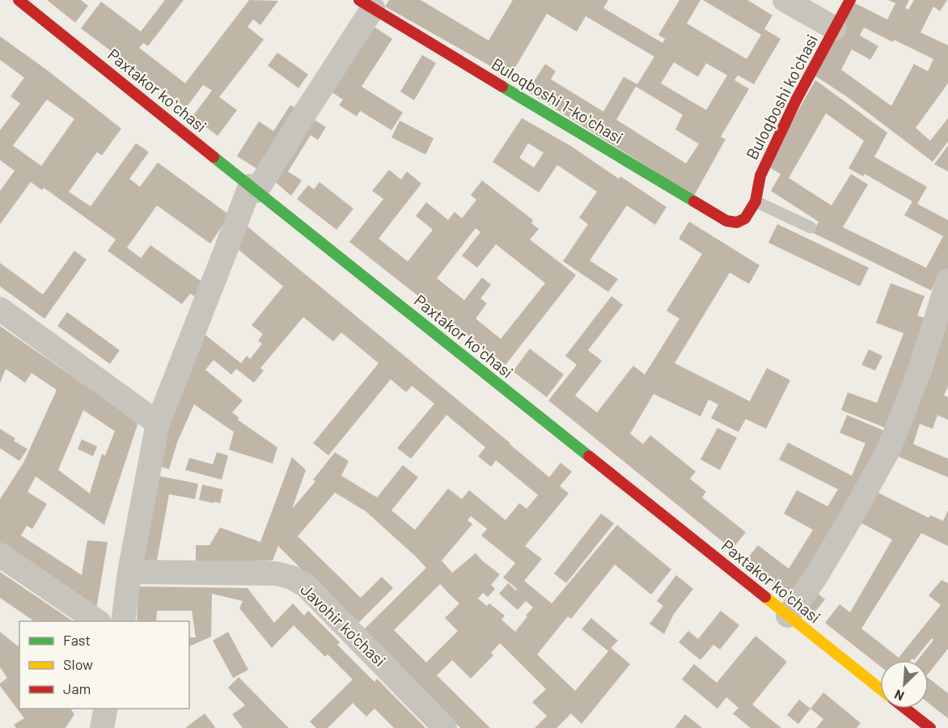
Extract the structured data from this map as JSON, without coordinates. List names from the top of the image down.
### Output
{
  "streets": {
    "main road": ["Paxtakor koʻchasi", "Buloqboshi koʻchasi", "Buloqboshi 1-koʻchasi"],
    "street": ["Javohir ko'chasi"]
  },
  "crossings": [
    ["Buloqboshi koʻchasi", "Buloqboshi 1-koʻchasi"]
  ],
  "legend": ["Fast", "Slow", "Jam"],
  "north": "bottom left"
}
